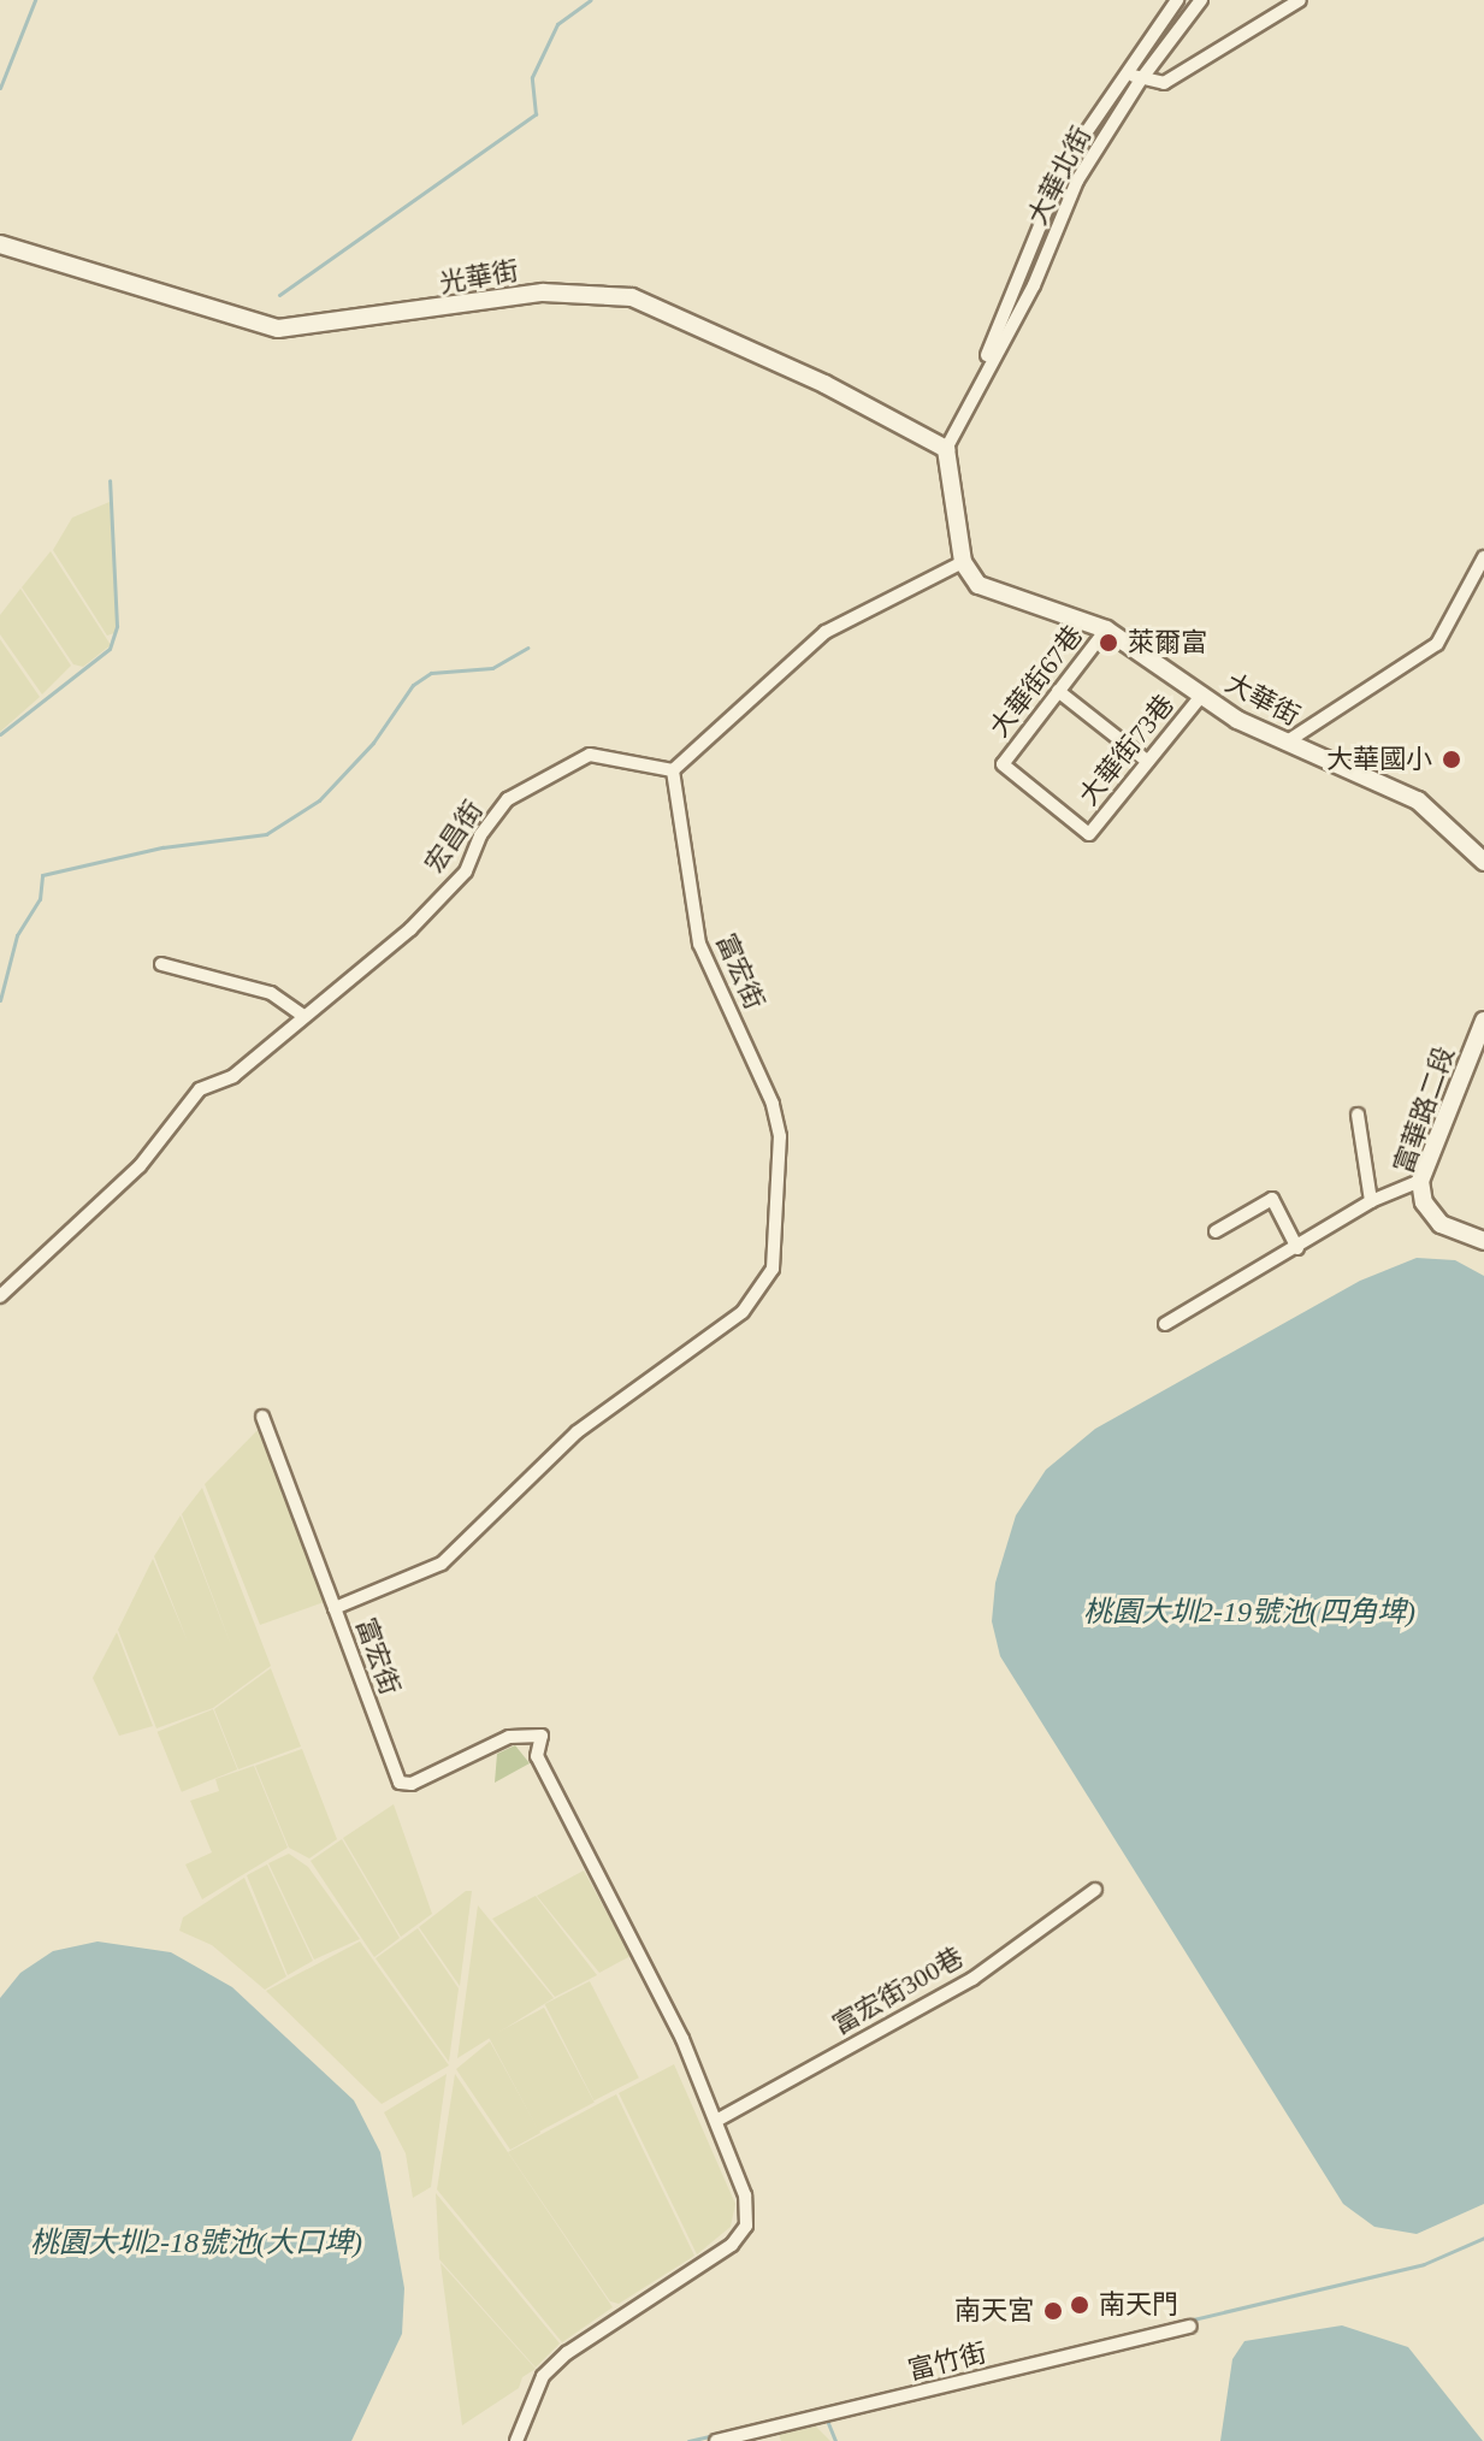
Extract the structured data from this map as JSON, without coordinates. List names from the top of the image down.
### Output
{
  "streets": {
    "street": [
      "大華北街",
      "光華街",
      "大華街67巷",
      "大華街",
      "大華街73巷",
      "宏昌街",
      "富宏街",
      "富華路二段",
      "富宏街300巷",
      "富竹街"
    ]
  },
  "crossings": [
    ["大華北街", "光華街"],
    ["大華街67巷", "大華街"],
    ["大華街67巷", "大華街73巷"],
    ["大華街", "大華街73巷"],
    ["宏昌街", "富宏街"],
    ["富宏街", "富宏街300巷"]
  ],
  "water": ["桃園大圳2-19號池(四角埤)", "桃園大圳2-18號池(大口埤)"],
  "places": [
    "萊爾富",
    "大華國小",
    "南天門",
    "南天宮"
  ]
}
